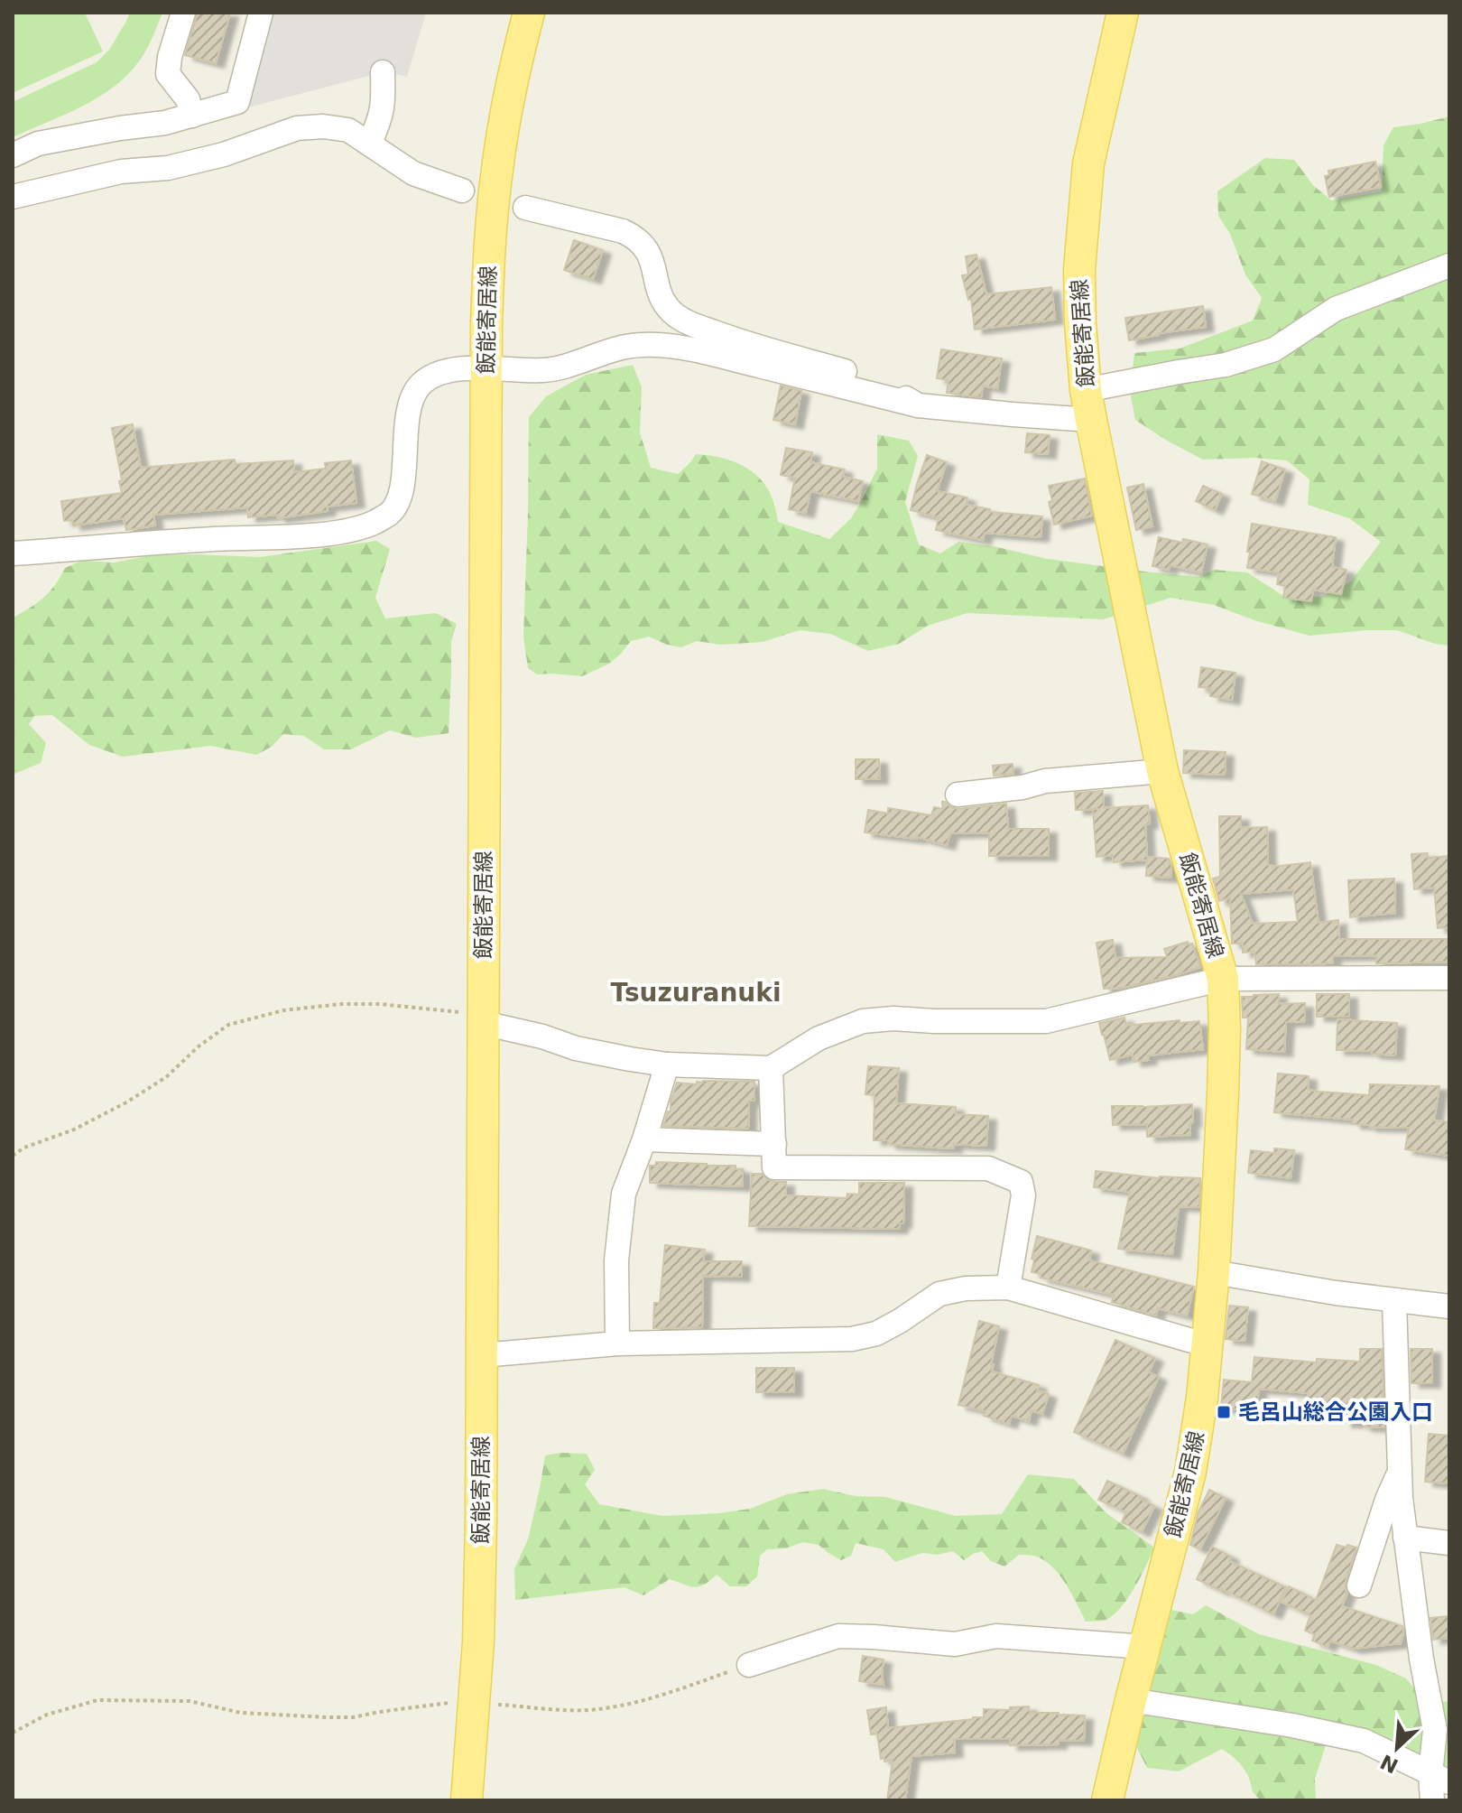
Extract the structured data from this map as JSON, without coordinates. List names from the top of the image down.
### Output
{
  "streets": {
    "main road": ["飯能寄居線"]
  },
  "districts": ["Tsuzuranuki"],
  "places": {
    "transit": ["毛呂山総合公園入口"]
  },
  "north": "bottom left"
}
